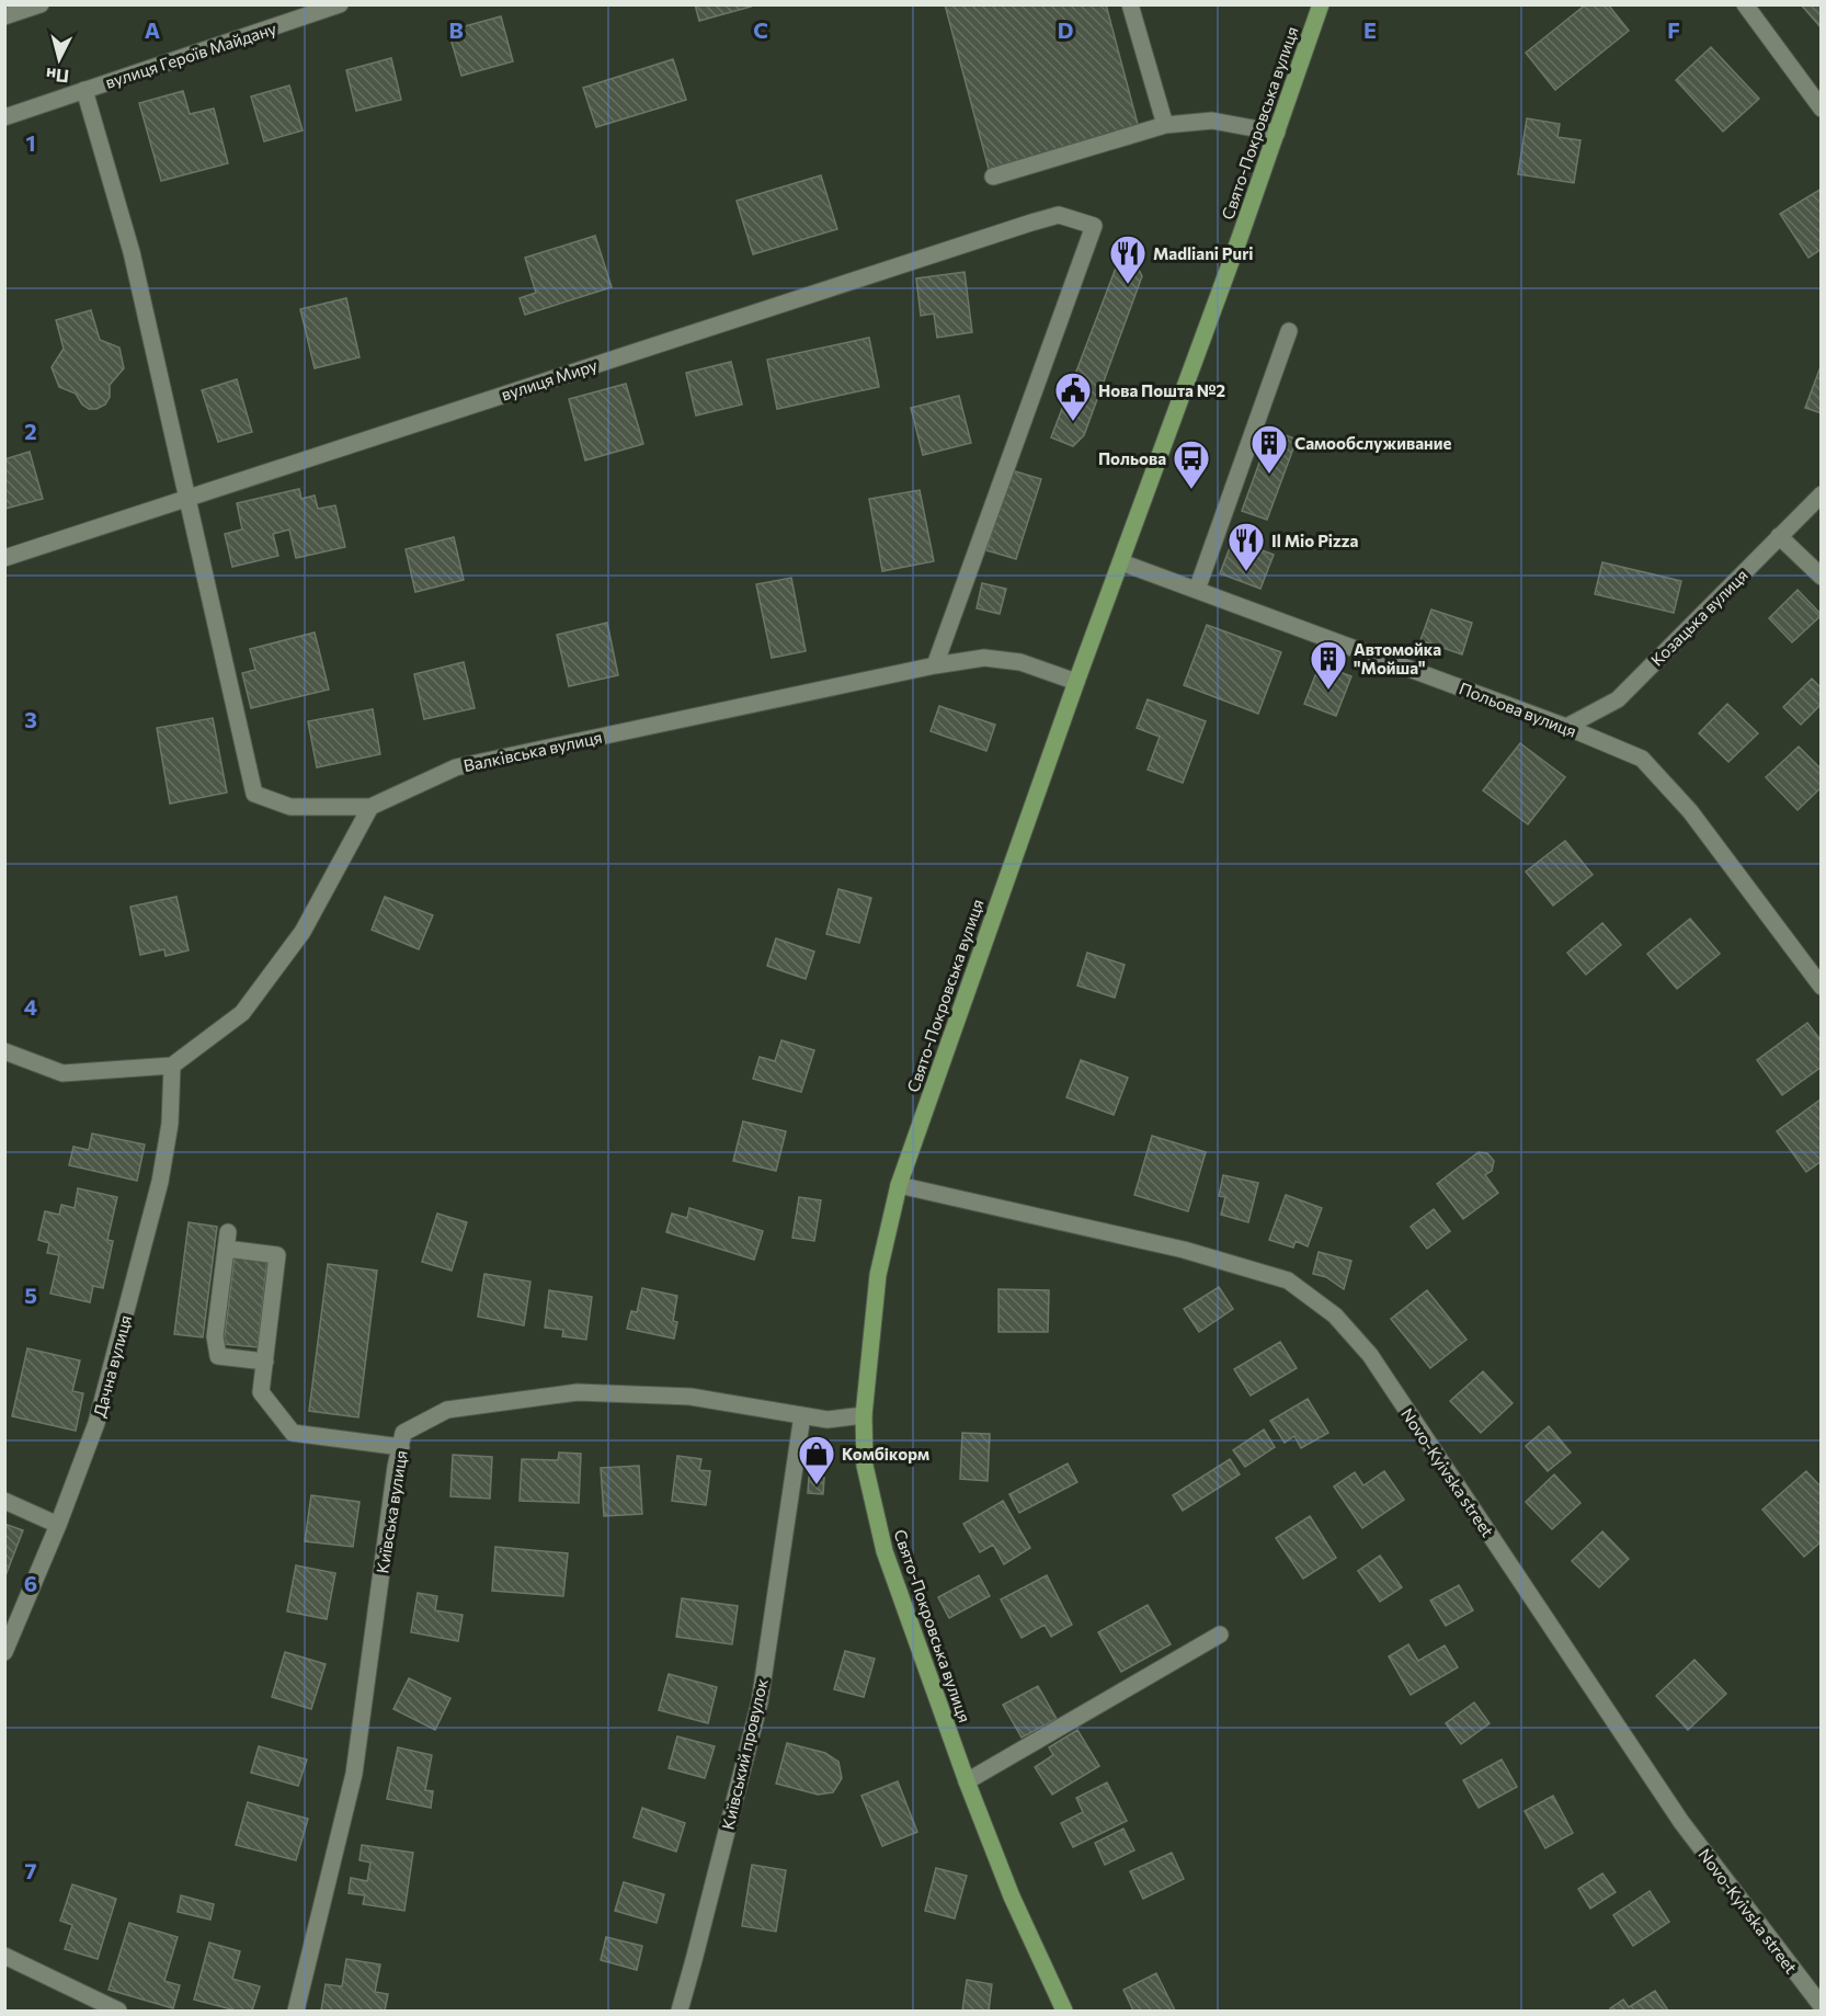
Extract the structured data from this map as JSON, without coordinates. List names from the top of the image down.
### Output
{
  "streets": {
    "main road": ["Свято-Покровська вулиця"],
    "street": [
      "вулиця Героїв Майдану",
      "вулиця Миру",
      "Козацька вулиця",
      "Польова вулиця",
      "Валківська вулиця",
      "Дачна вулиця",
      "Novo-Kyivska street",
      "Київська вулиця",
      "Київський провулок"
    ]
  },
  "crossings": [
    ["Свято-Покровська вулиця", "Польова вулиця"],
    ["Свято-Покровська вулиця", "Валківська вулиця"],
    ["Свято-Покровська вулиця", "Novo-Kyivska street"],
    ["Свято-Покровська вулиця", "Київська вулиця"],
    ["вулиця Миру", "Валківська вулиця"],
    ["Козацька вулиця", "Польова вулиця"],
    ["Київська вулиця", "Київський провулок"]
  ],
  "places": {
    "restaurant": ["Madliani Puri", "Il Mio Pizza"],
    "public building": ["Нова Пошта №2"],
    "building": ["Самообслуживание", "Автомойка \"Мойша\""],
    "bus stop": ["Польова"],
    "shop": ["Комбікорм"]
  },
  "north": "bottom",
  "grid": {
    "columns": [
      "A",
      "B",
      "C",
      "D",
      "E",
      "F"
    ],
    "rows": [
      "1",
      "2",
      "3",
      "4",
      "5",
      "6",
      "7"
    ]
  }
}
